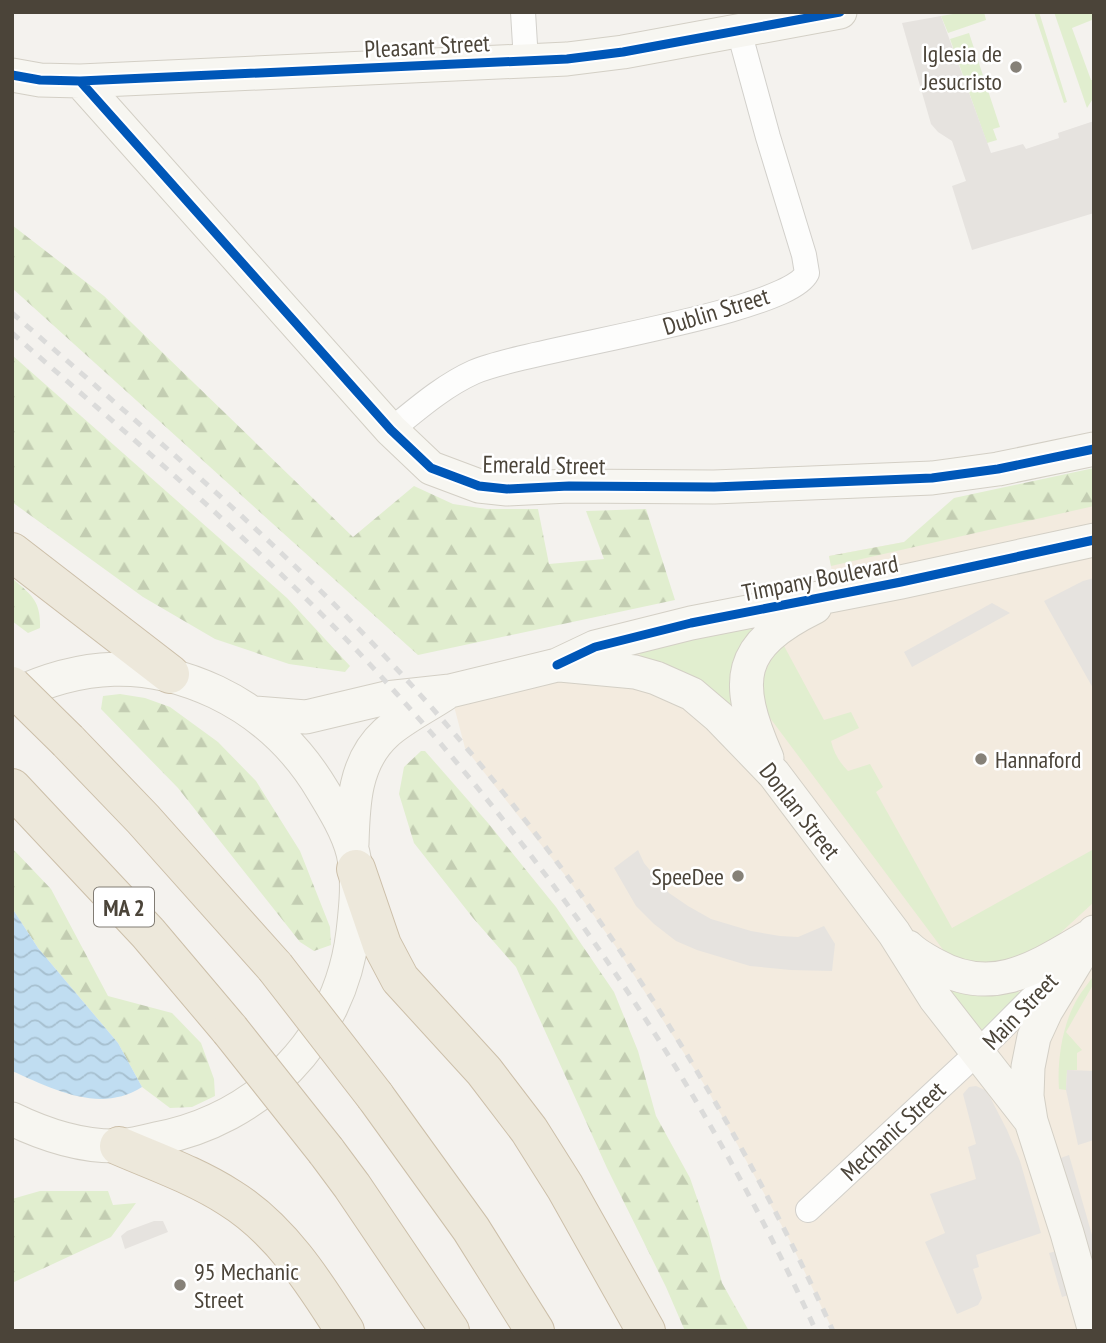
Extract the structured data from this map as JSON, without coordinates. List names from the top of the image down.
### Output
{
  "streets": {
    "highway": ["MA 2"],
    "main road": [
      "Pleasant Street",
      "Emerald Street",
      "Timpany Boulevard",
      "Donlan Street",
      "Main Street"
    ],
    "street": ["Dublin Street", "Mechanic Street"]
  },
  "crossings": [
    ["Pleasant Street", "Dublin Street"],
    ["Pleasant Street", "Emerald Street"],
    ["Dublin Street", "Emerald Street"],
    ["Timpany Boulevard", "Donlan Street"],
    ["Donlan Street", "Main Street"],
    ["Donlan Street", "Mechanic Street"],
    ["Main Street", "Mechanic Street"]
  ],
  "places": [
    "Iglesia de Jesucristo",
    "Hannaford",
    "SpeeDee",
    "95 Mechanic Street"
  ]
}
